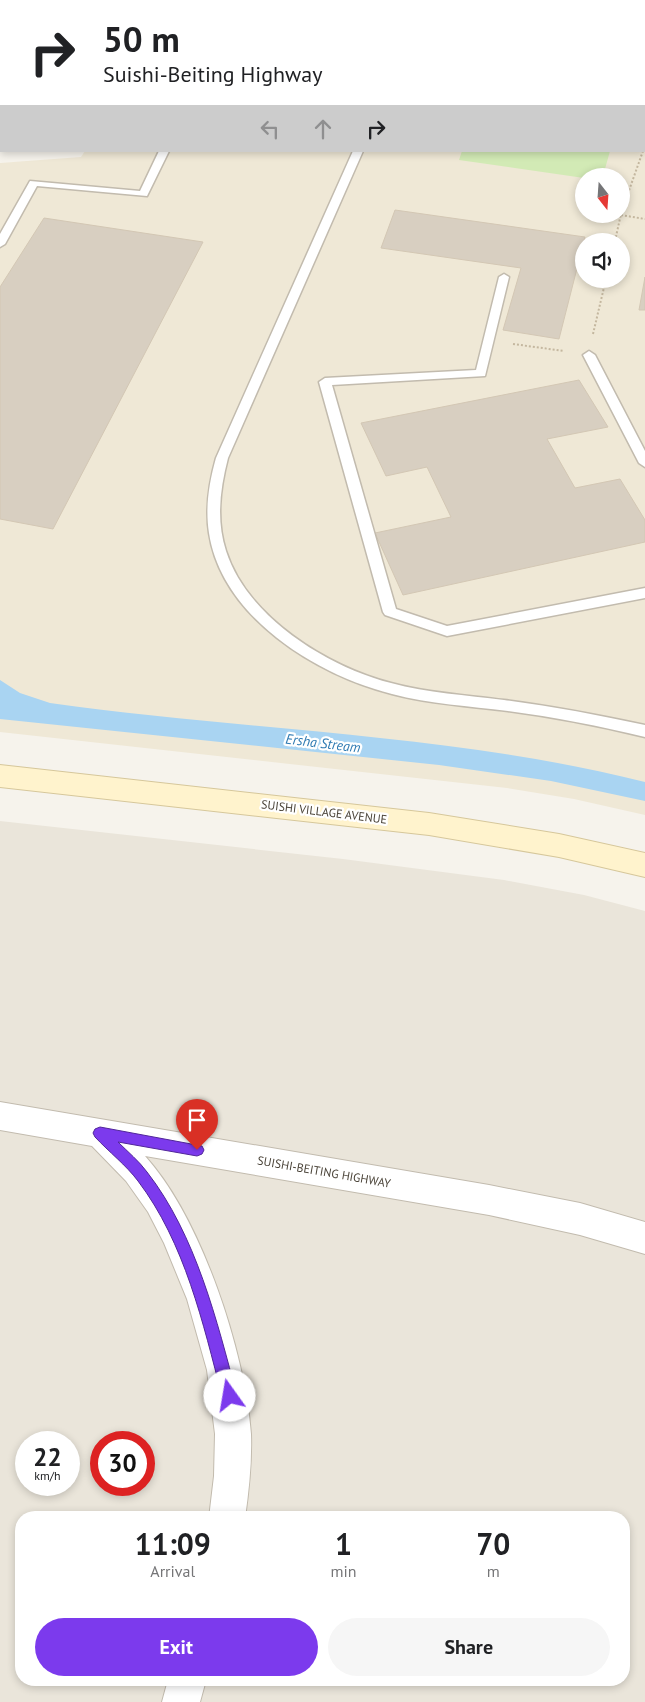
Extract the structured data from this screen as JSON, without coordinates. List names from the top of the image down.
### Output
{
  "streets": {
    "street": ["SUISHI VILLAGE AVENUE", "SUISHI-BEITING HIGHWAY"]
  },
  "water": ["Ersha Stream"],
  "north": "bottom",
  "page": {
    "turn": ["50 m", "Suishi-Beiting Highway"],
    "speed": "22 km/h",
    "limit": "30",
    "eta": [
      "11:09",
      "Arrival",
      "1",
      "min",
      "70",
      "m"
    ],
    "buttons": ["Exit", "Share"]
  }
}
